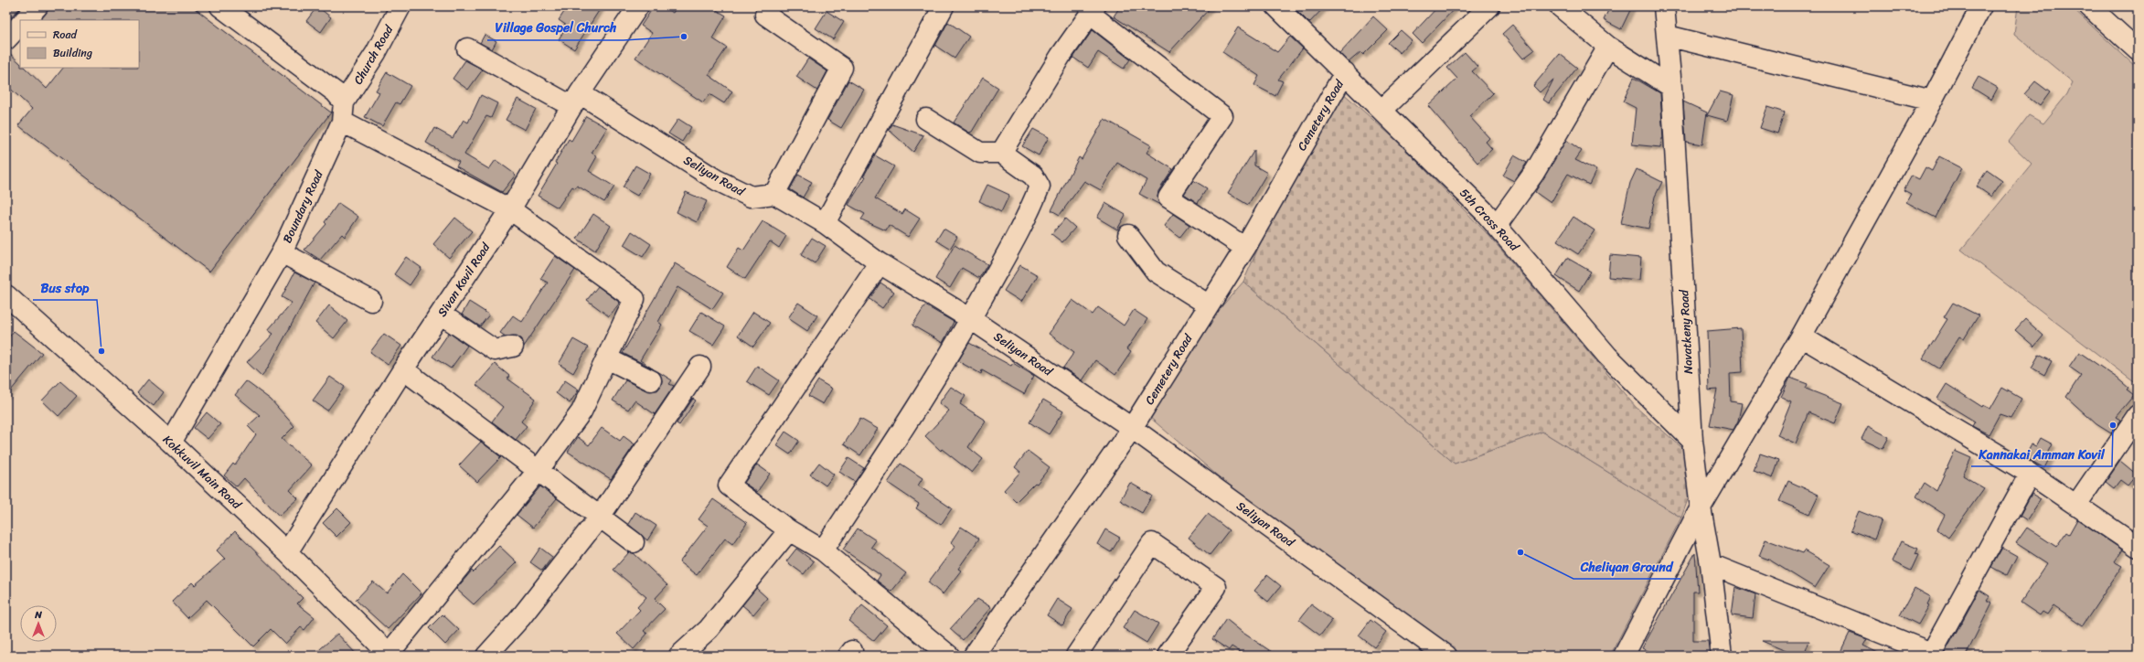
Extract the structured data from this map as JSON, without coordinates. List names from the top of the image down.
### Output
{
  "streets": {
    "street": [
      "Church Road",
      "Cemetery Road",
      "Seliyan Road",
      "Boundary Road",
      "5th Cross Road",
      "Sivan Kovil Road",
      "Navatkeny Road",
      "Kokkuvil Main Road"
    ]
  },
  "crossings": [
    ["Church Road", "Boundary Road"],
    ["Cemetery Road", "Seliyan Road"],
    ["Cemetery Road", "5th Cross Road"],
    ["Seliyan Road", "Sivan Kovil Road"],
    ["Boundary Road", "Kokkuvil Main Road"],
    ["5th Cross Road", "Navatkeny Road"],
    ["Sivan Kovil Road", "Kokkuvil Main Road"]
  ],
  "places": [
    "Village Gospel Church",
    "Bus stop",
    "Kannakai Amman Kovil",
    "Cheliyan Ground"
  ],
  "legend": ["Road", "Building"],
  "north": "top"
}
